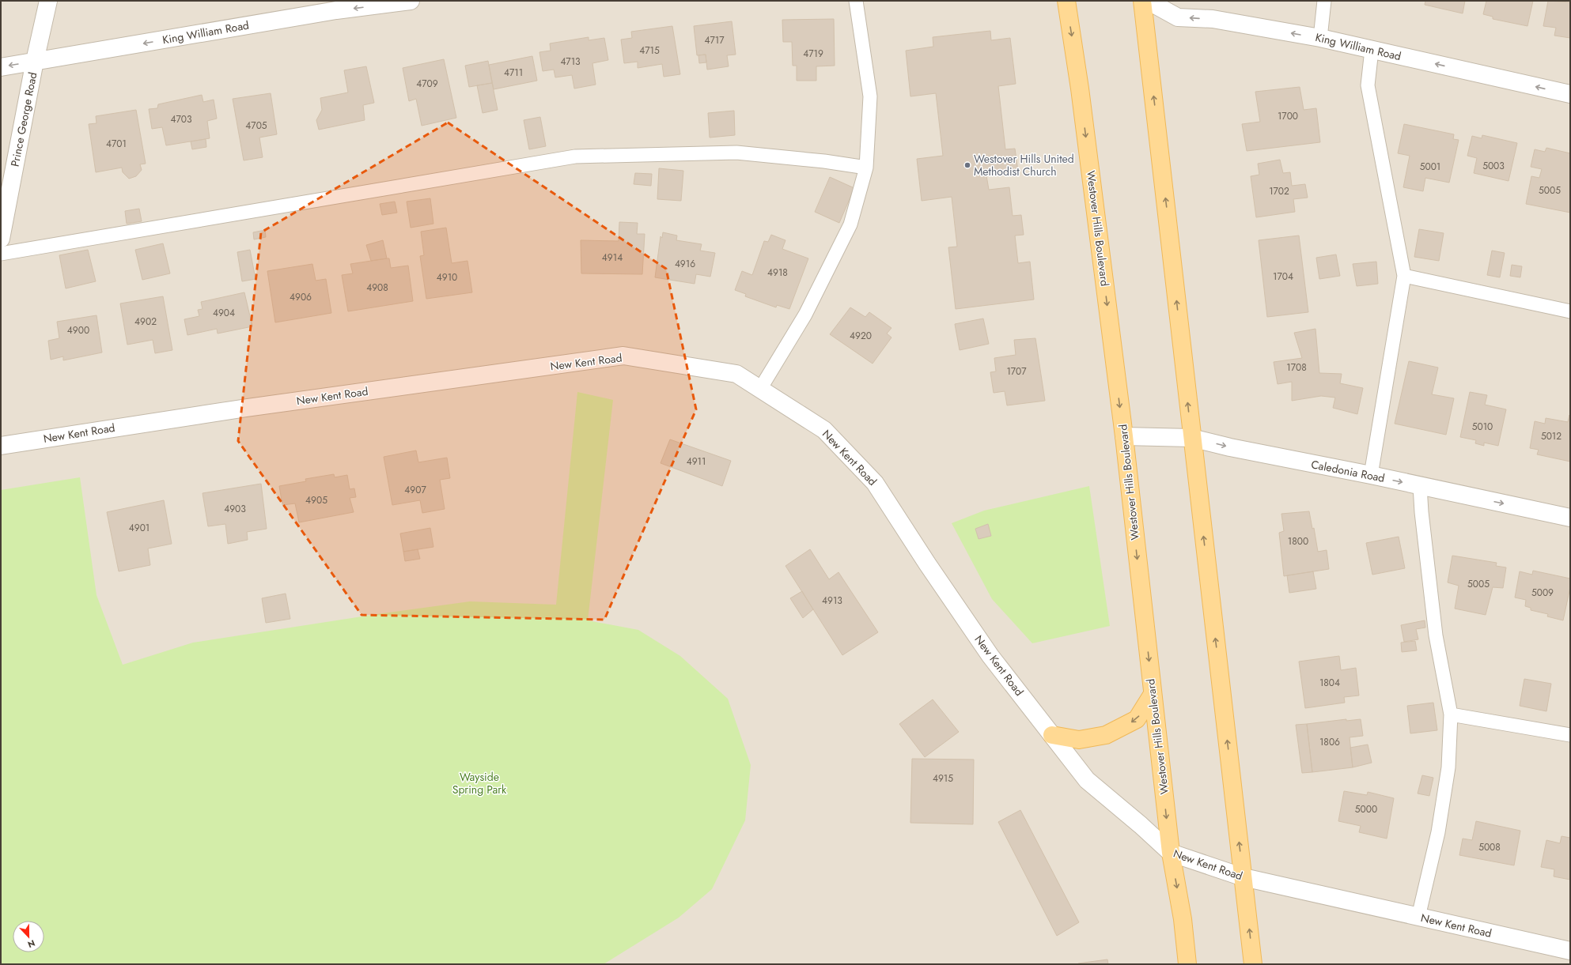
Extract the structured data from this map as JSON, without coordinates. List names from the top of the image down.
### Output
{
  "streets": {
    "main road": ["Westover Hills Boulevard"],
    "street": [
      "King William Road",
      "Prince George Road",
      "New Kent Road",
      "Caledonia Road"
    ]
  },
  "crossings": [
    ["King William Road", "Prince George Road"],
    ["Westover Hills Boulevard", "New Kent Road"],
    ["Westover Hills Boulevard", "Caledonia Road"]
  ],
  "one_way": ["King William Road", "Caledonia Road"],
  "parks": ["Wayside Spring Park"],
  "places": ["Westover Hills United Methodist Church"],
  "house_numbers": [
    "4717",
    "4715",
    "4719",
    "4713",
    "4711",
    "4709",
    "1700",
    "4703",
    "4705",
    "4701",
    "5003",
    "5001",
    "5005",
    "1702",
    "4914",
    "4916",
    "4918",
    "1704",
    "4910",
    "4908",
    "4906",
    "4904",
    "4902",
    "4900",
    "4920",
    "1708",
    "1707",
    "5010",
    "5012",
    "4911",
    "4907",
    "4905",
    "4903",
    "4901",
    "1800",
    "5005",
    "5009",
    "4913",
    "1804",
    "1806",
    "4915",
    "5000",
    "5008"
  ],
  "north": "bottom"
}
